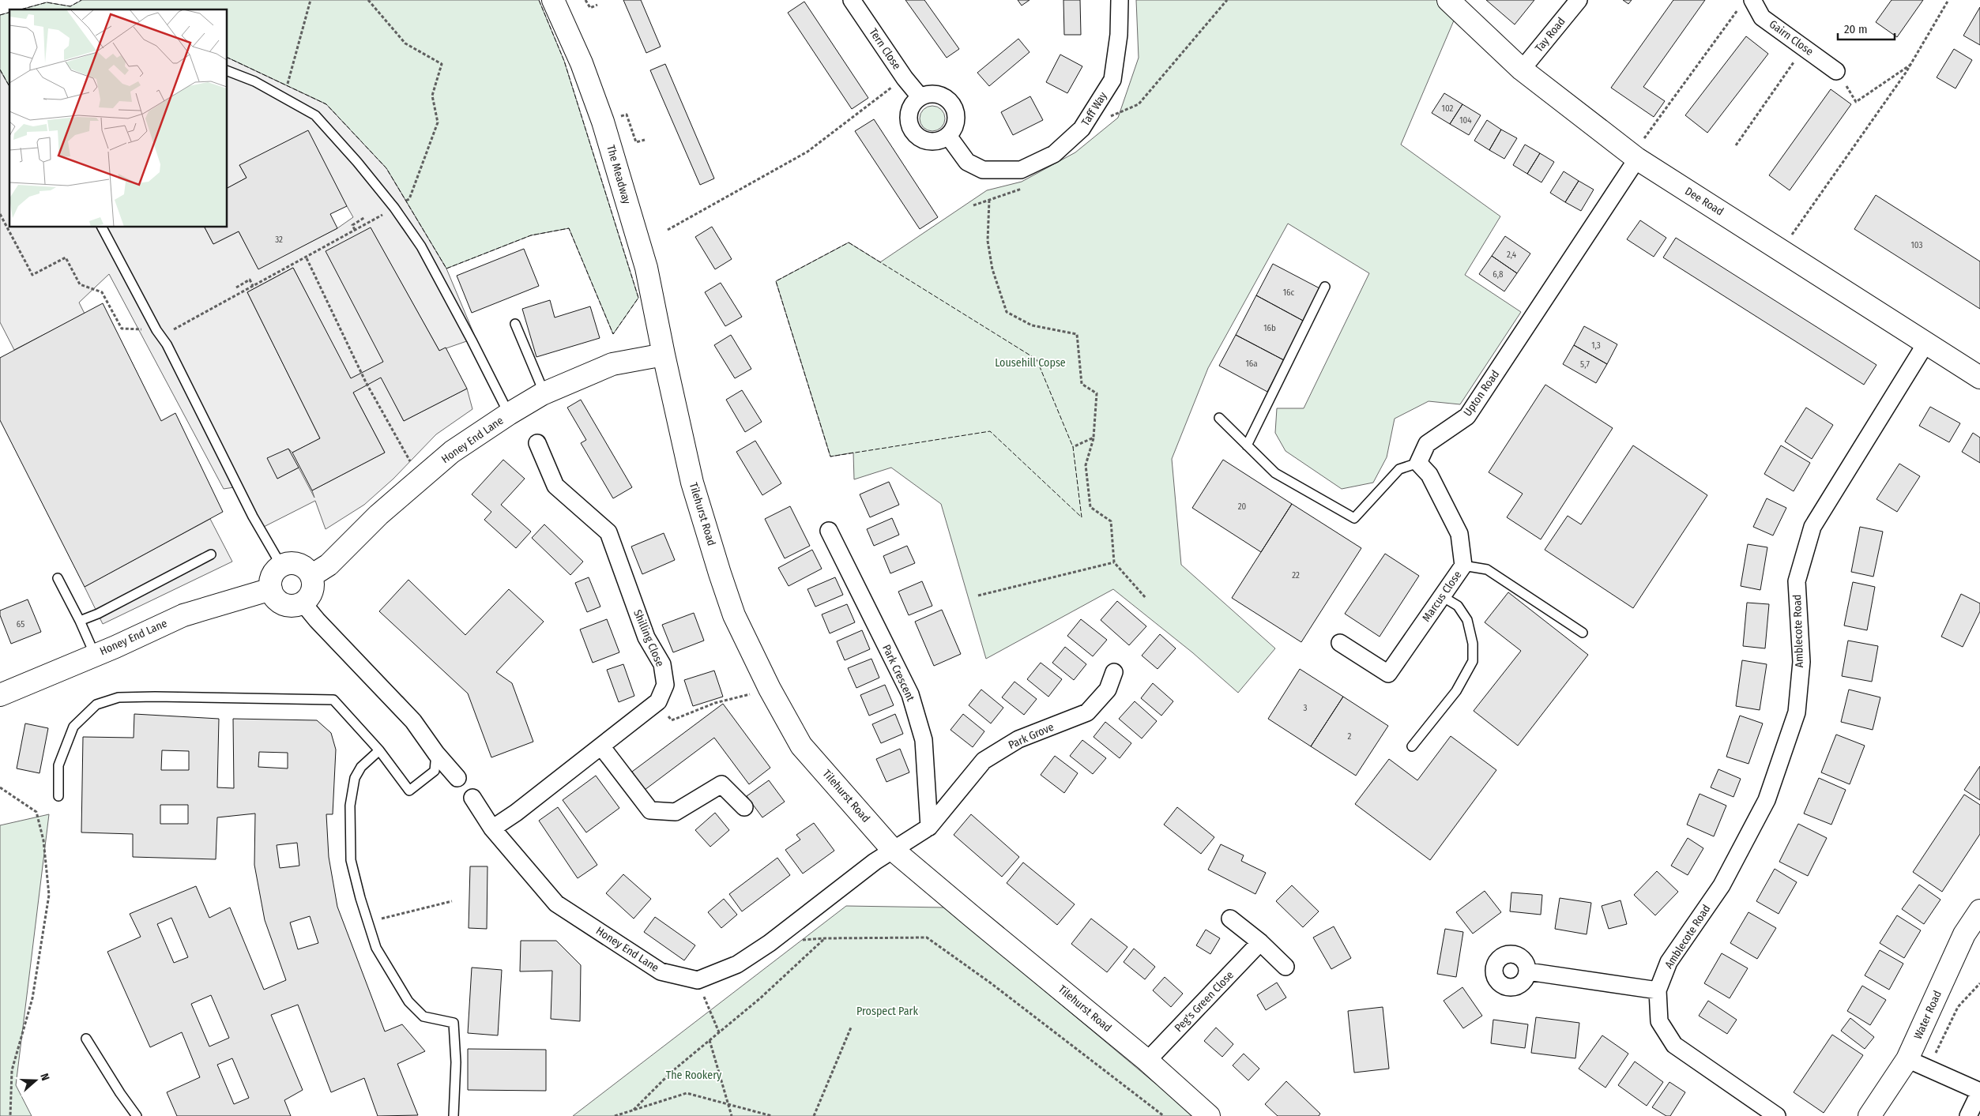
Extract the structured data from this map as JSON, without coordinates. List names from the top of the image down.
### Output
{
  "streets": {
    "street": [
      "Tay Road",
      "Gairn Close",
      "Tern Close",
      "Taff Way",
      "The Meadway",
      "Dee Road",
      "Upton Road",
      "Honey End Lane",
      "Tilehurst Road",
      "Marcus Close",
      "Amblecote Road",
      "Shilling Close",
      "Park Crescent",
      "Park Grove",
      "Peg's Green Close",
      "Water Road"
    ]
  },
  "crossings": [
    ["Tay Road", "Dee Road"],
    ["Tern Close", "Taff Way"],
    ["The Meadway", "Honey End Lane"],
    ["The Meadway", "Tilehurst Road"],
    ["Dee Road", "Upton Road"],
    ["Dee Road", "Amblecote Road"],
    ["Upton Road", "Marcus Close"],
    ["Honey End Lane", "Tilehurst Road"],
    ["Tilehurst Road", "Park Grove"],
    ["Tilehurst Road", "Peg's Green Close"],
    ["Park Crescent", "Park Grove"]
  ],
  "parks": ["Lousehill Copse", "Prospect Park", "The Rookery"],
  "house_numbers": [
    "102",
    "104",
    "32",
    "103",
    "2,4",
    "6,8",
    "16c",
    "16b",
    "1,3",
    "16a",
    "5,7",
    "20",
    "22",
    "65",
    "3",
    "2"
  ],
  "scale_bar": "20 m",
  "north": "right"
}
